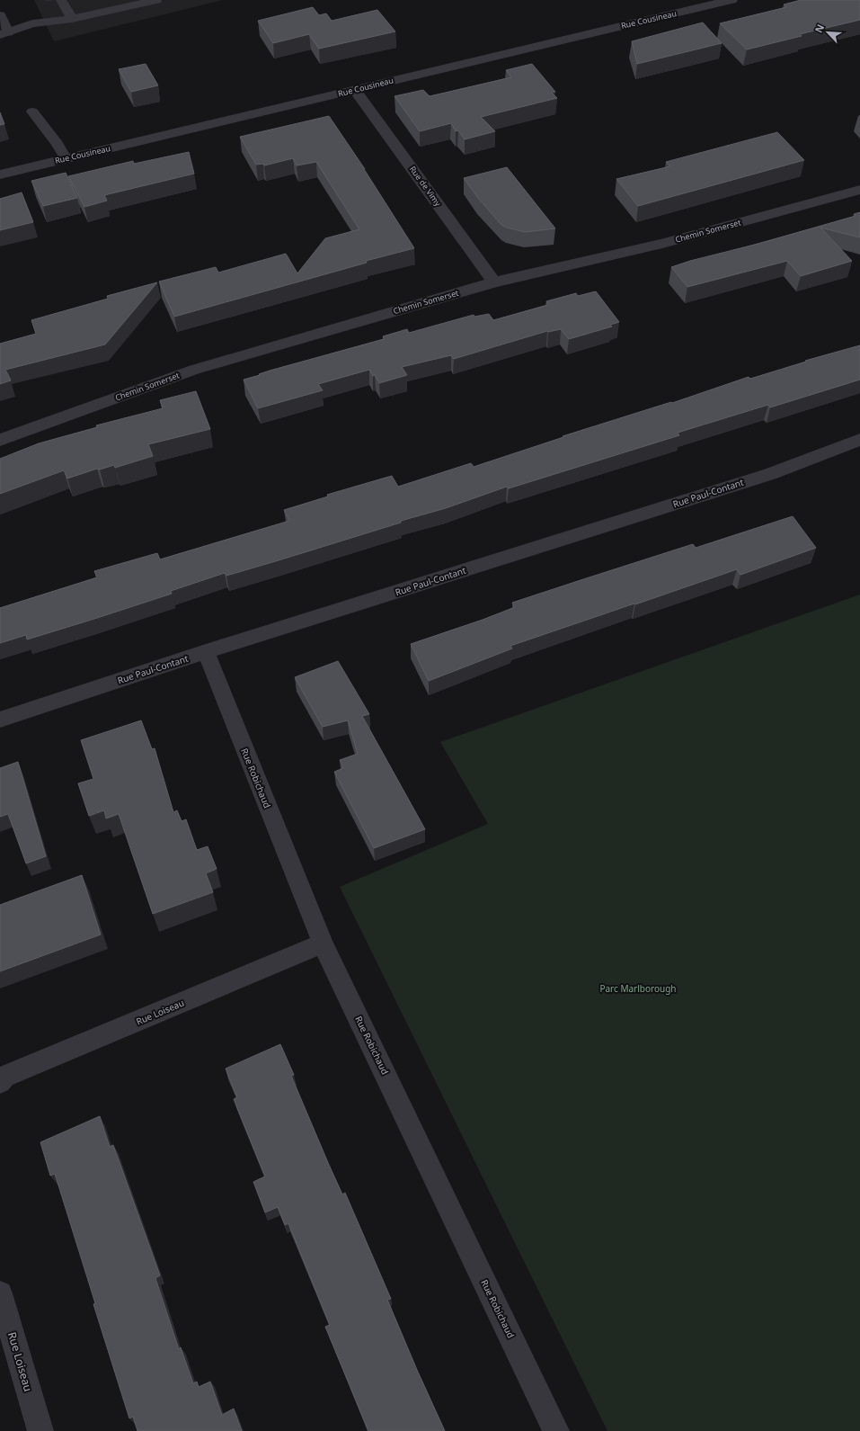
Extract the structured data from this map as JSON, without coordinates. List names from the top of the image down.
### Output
{
  "streets": {
    "street": [
      "Rue Cousineau",
      "Rue de Vimy",
      "Chemin Somerset",
      "Rue Paul-Contant",
      "Rue Robichaud",
      "Rue Loiseau"
    ]
  },
  "crossings": [
    ["Rue Cousineau", "Rue de Vimy"],
    ["Rue de Vimy", "Chemin Somerset"],
    ["Rue Paul-Contant", "Rue Robichaud"],
    ["Rue Robichaud", "Rue Loiseau"]
  ],
  "parks": ["Parc Marlborough"],
  "north": "top left"
}
